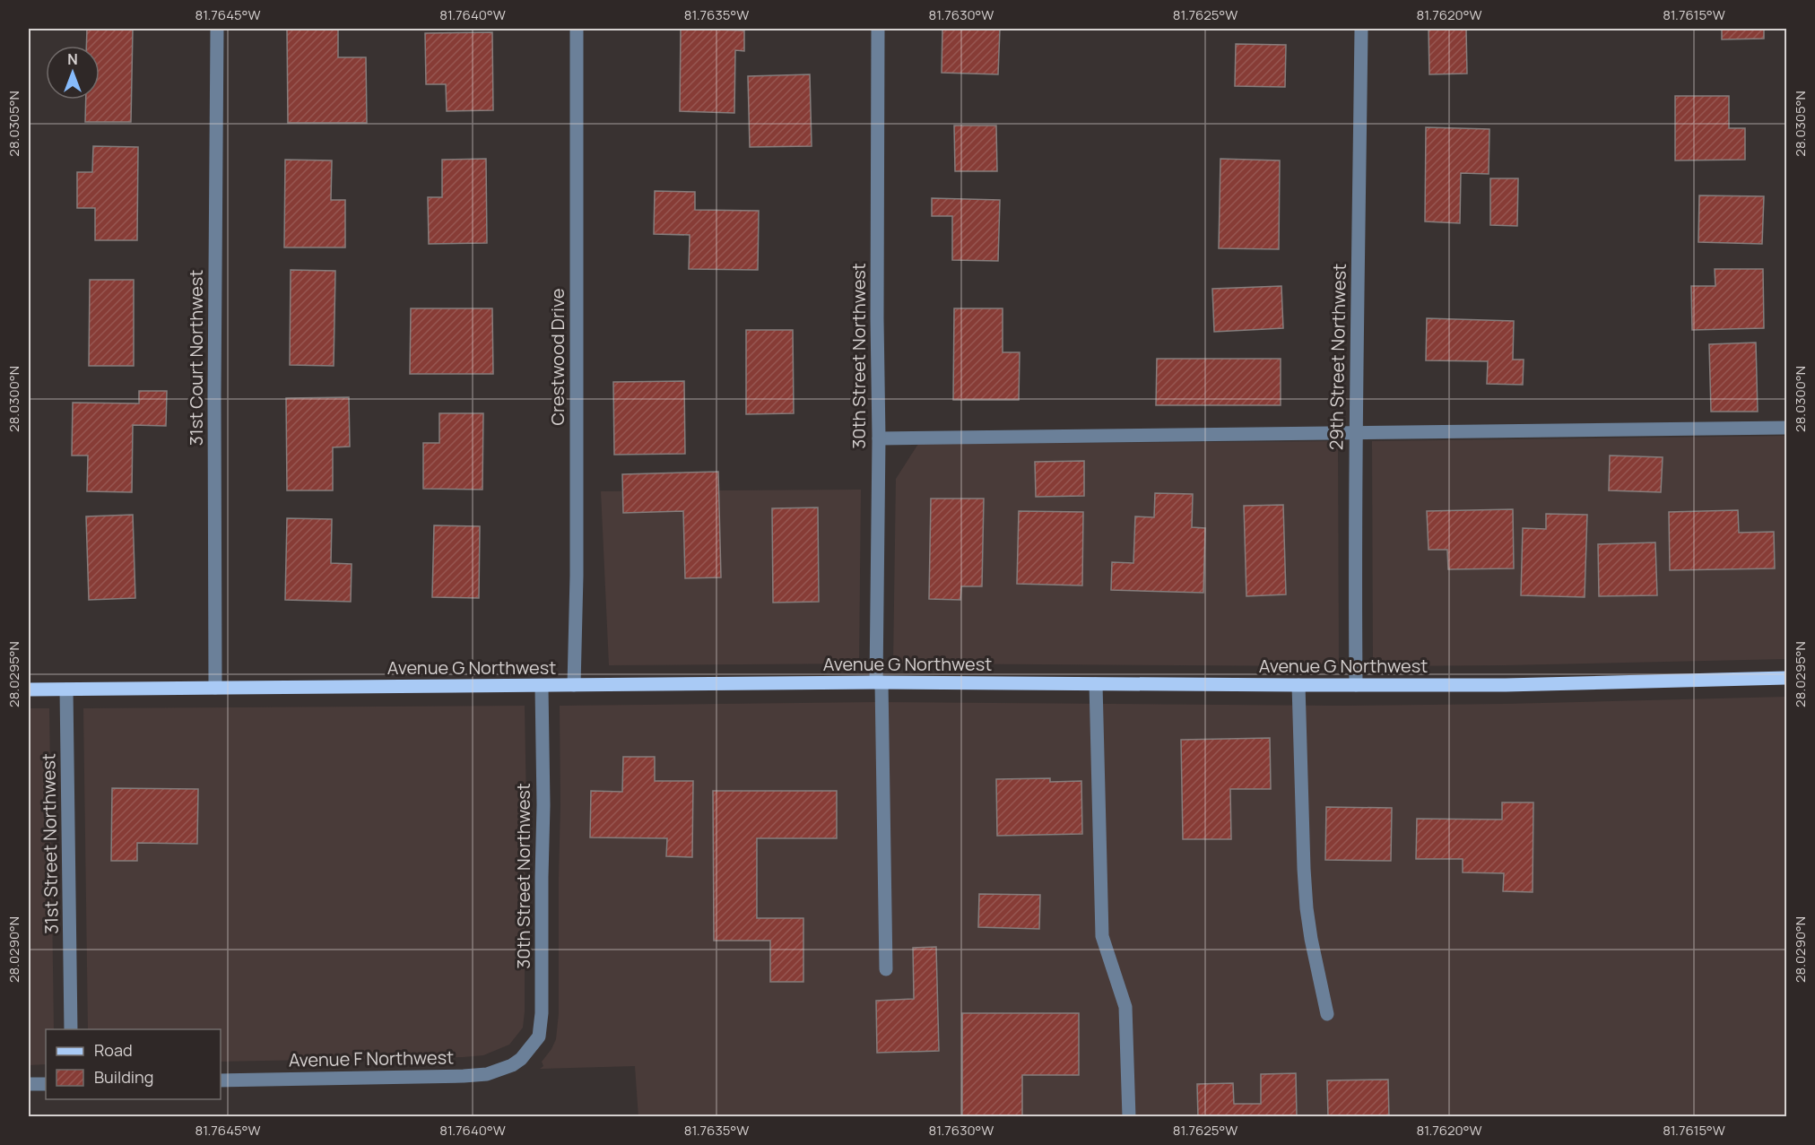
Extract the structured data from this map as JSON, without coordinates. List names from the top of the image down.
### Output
{
  "streets": {
    "main road": ["Avenue G Northwest"],
    "street": [
      "30th Street Northwest",
      "Crestwood Drive",
      "29th Street Northwest",
      "31st Court Northwest",
      "31st Street Northwest",
      "Avenue F Northwest"
    ]
  },
  "crossings": [
    ["30th Street Northwest", "Avenue G Northwest"],
    ["30th Street Northwest", "Avenue F Northwest"],
    ["Crestwood Drive", "Avenue G Northwest"],
    ["29th Street Northwest", "Avenue G Northwest"],
    ["31st Court Northwest", "Avenue G Northwest"],
    ["Avenue G Northwest", "31st Street Northwest"]
  ],
  "legend": ["Road", "Building"],
  "north": "top",
  "coordinates": [
    "81.7645°W",
    "81.7640°W",
    "81.7635°W",
    "81.7630°W",
    "81.7625°W",
    "81.7620°W",
    "81.7615°W",
    "28.0305°N",
    "28.0300°N",
    "28.0295°N",
    "28.0290°N"
  ]
}
